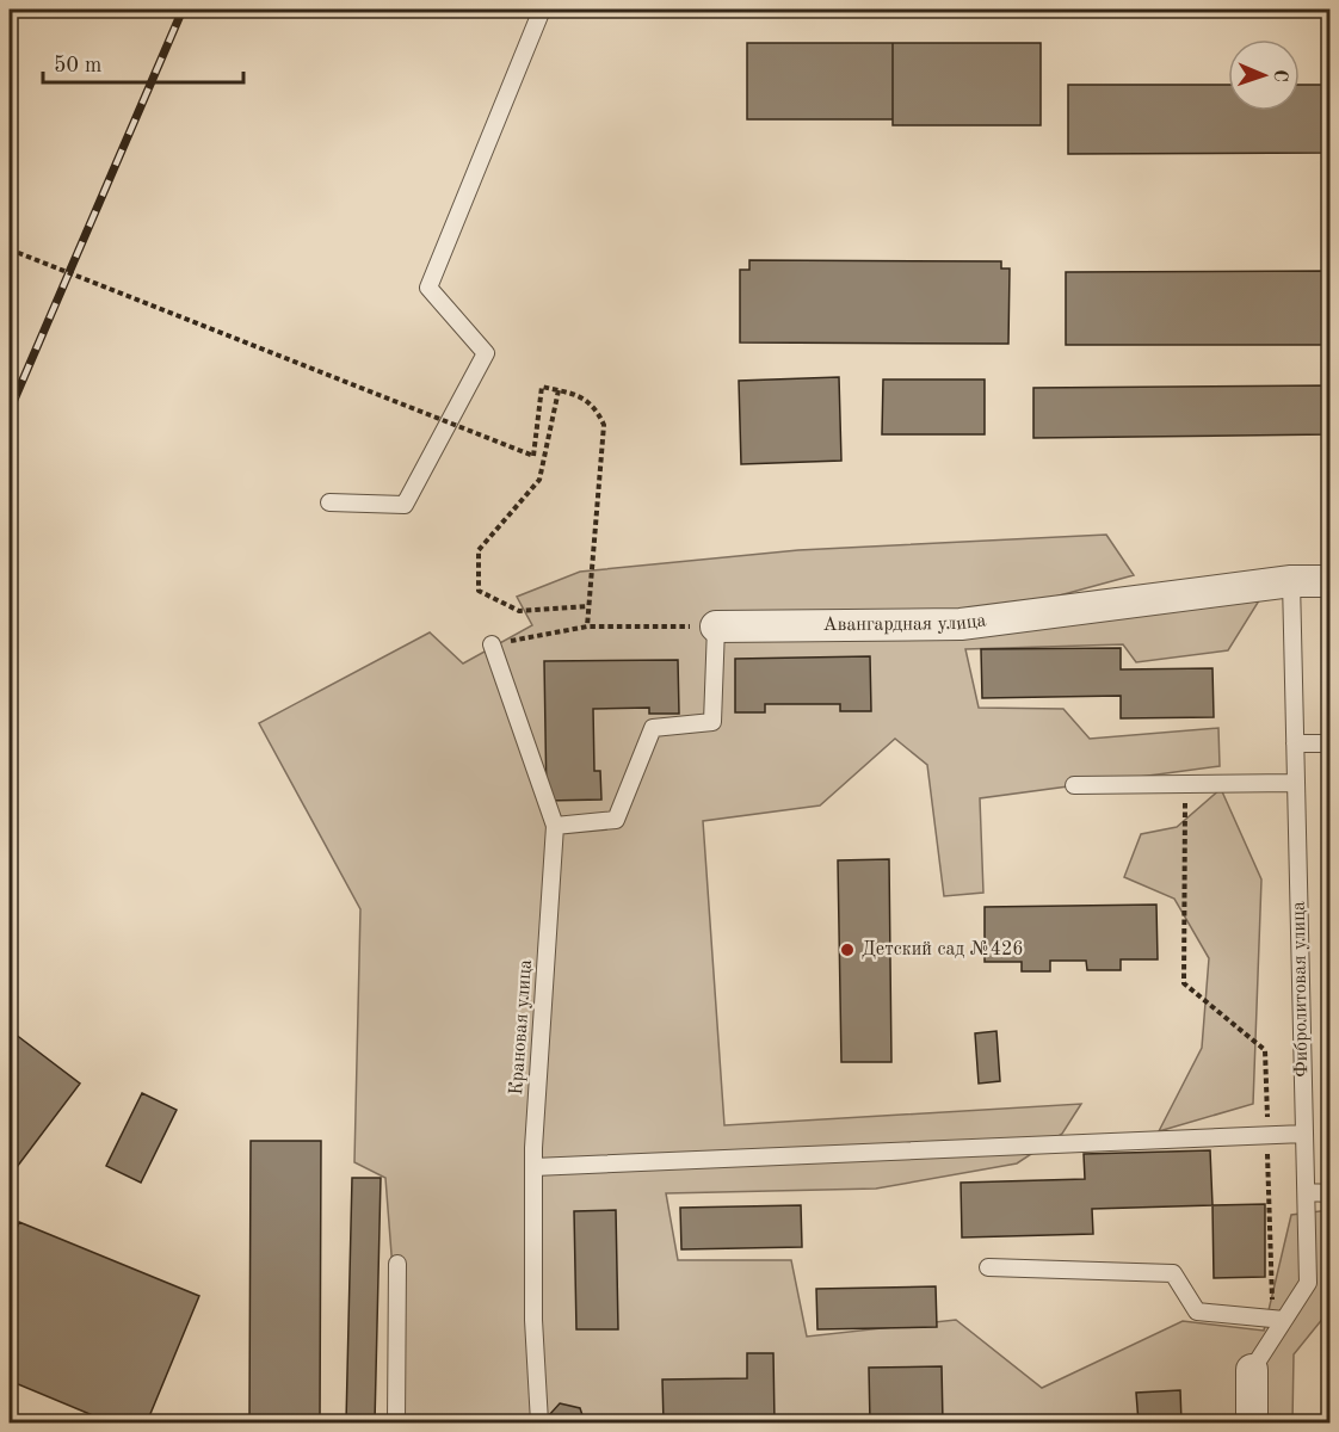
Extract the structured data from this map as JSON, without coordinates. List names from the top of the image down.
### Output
{
  "streets": {
    "street": ["Авангардная улица", "Фибролитовая улица"],
    "lane": ["Крановая улица"]
  },
  "crossings": [
    ["Авангардная улица", "Фибролитовая улица"]
  ],
  "places": ["Детский сад №426"],
  "scale_bar": "50 m",
  "north": "right"
}
